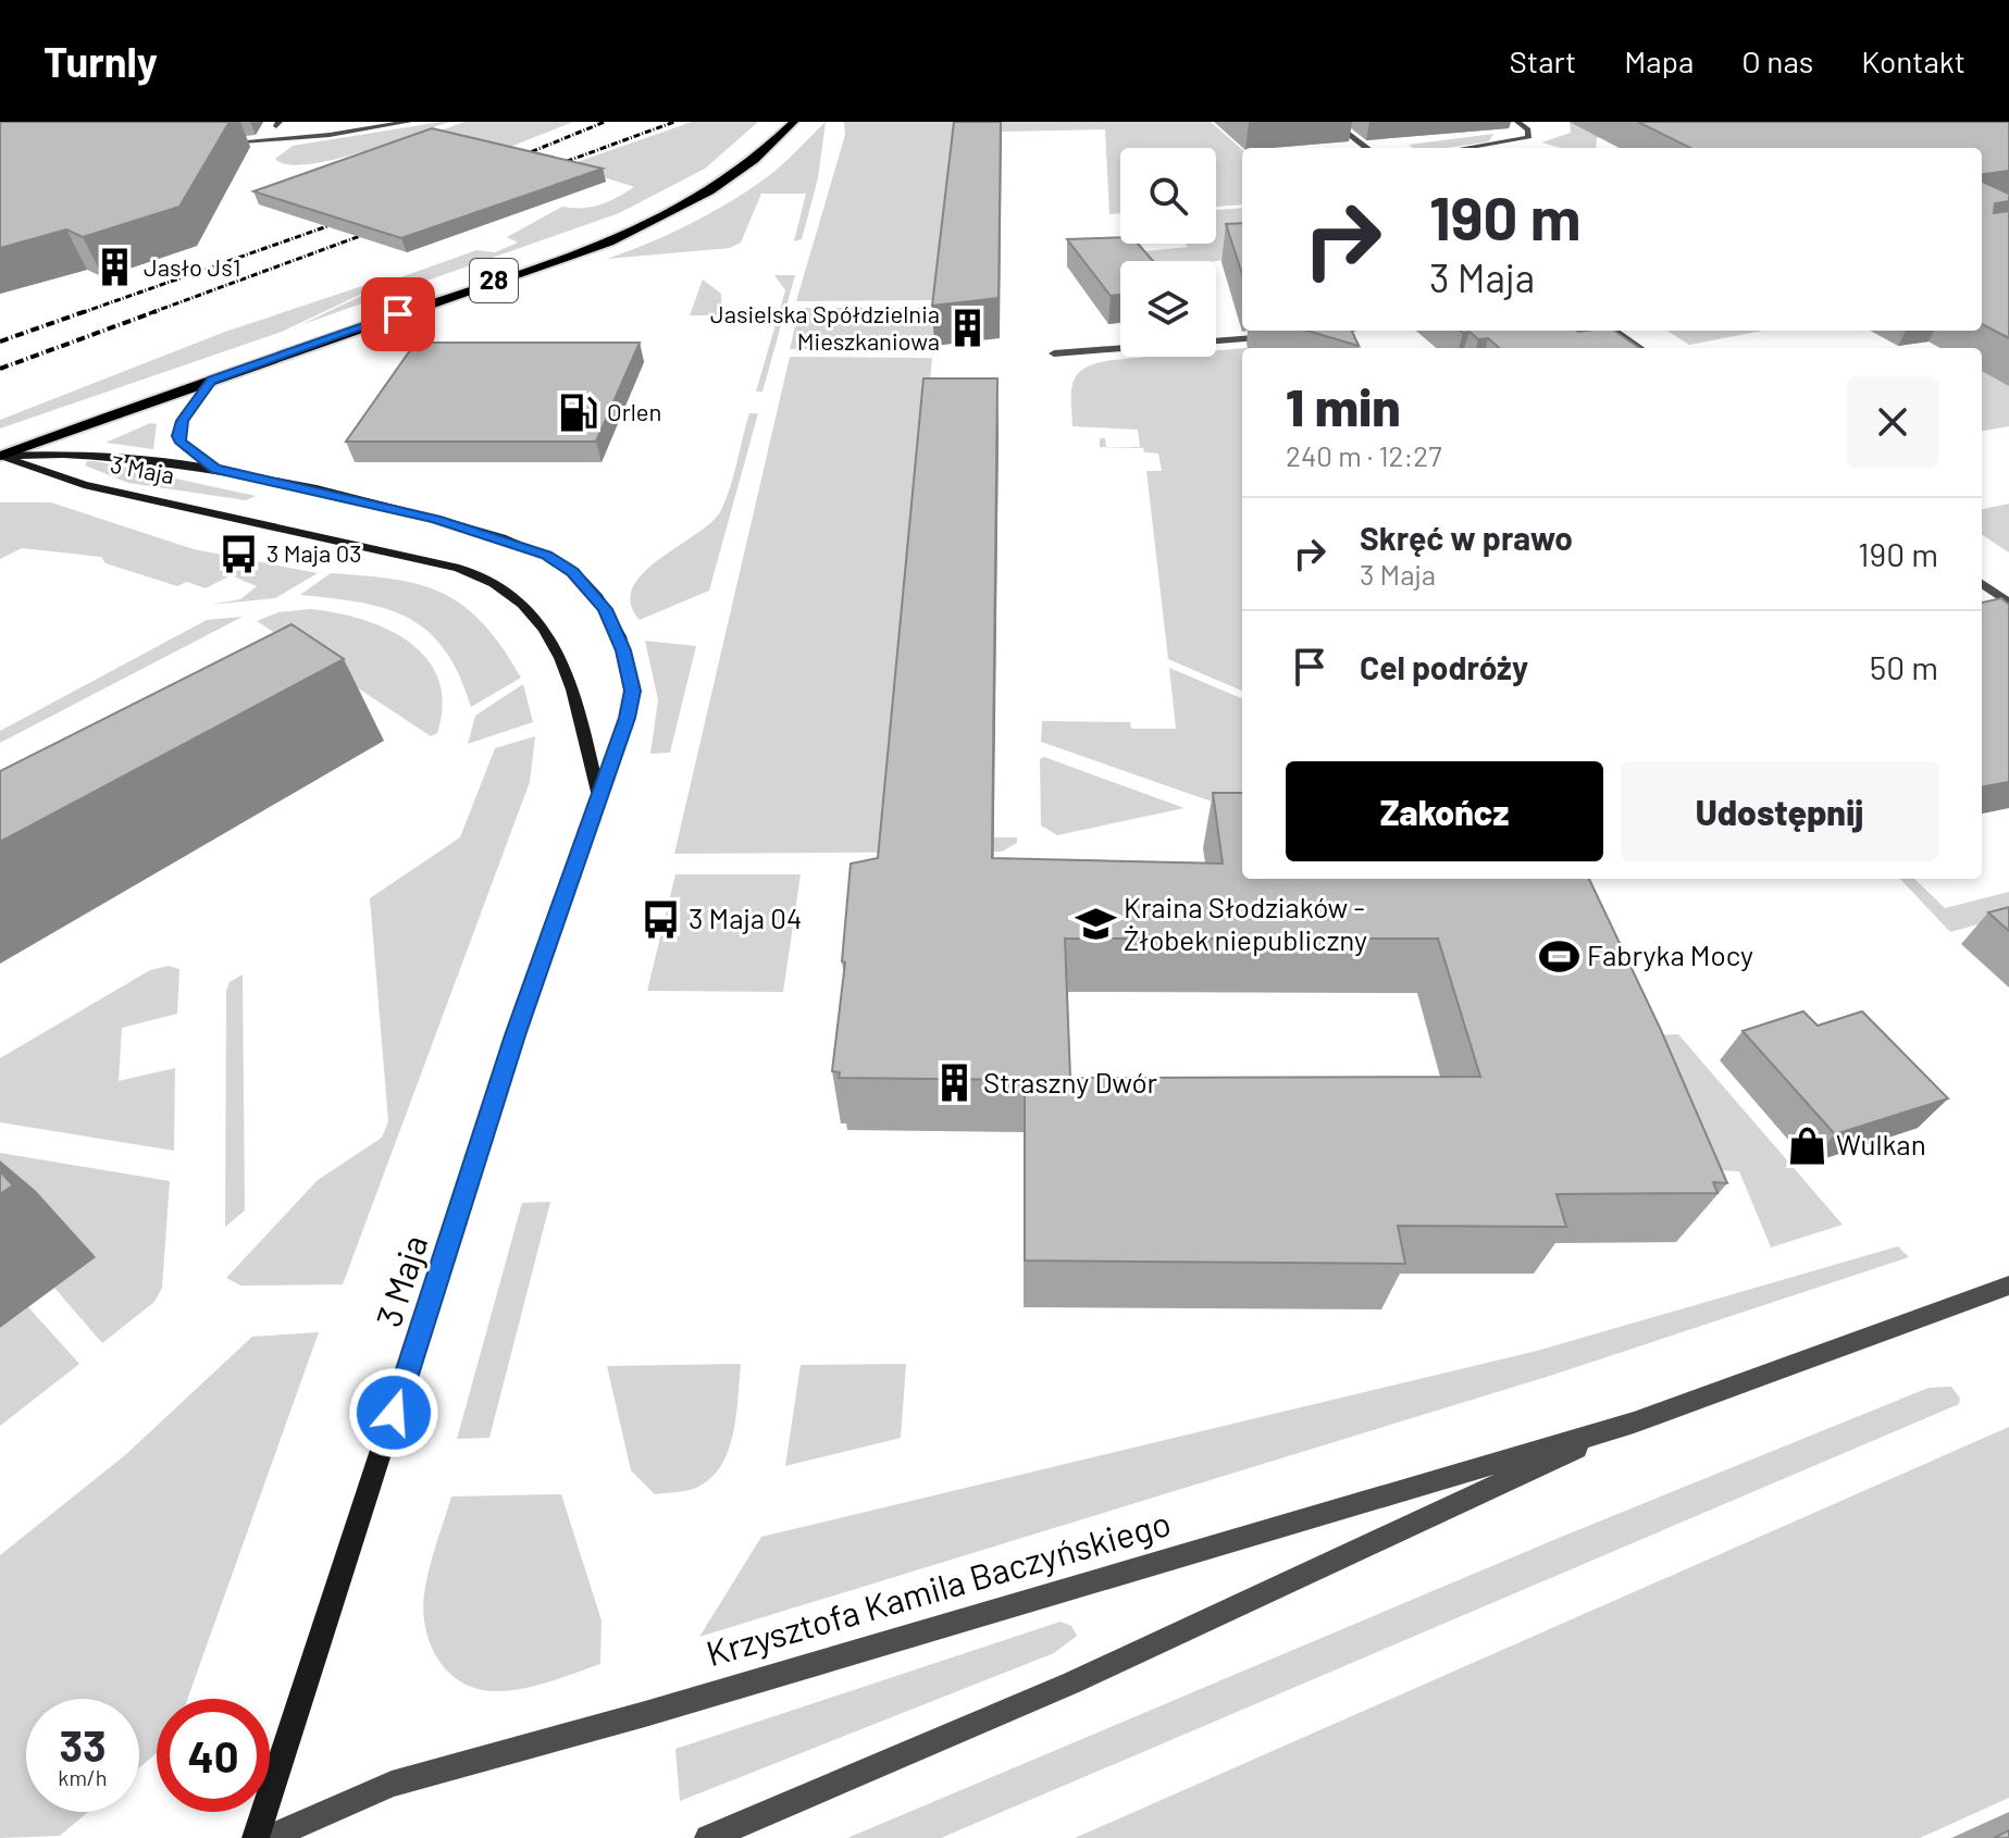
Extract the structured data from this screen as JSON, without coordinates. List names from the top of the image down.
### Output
{
  "streets": {
    "main road": ["28", "3 Maja"],
    "street": ["Krzysztofa Kamila Baczyńskiego"]
  },
  "places": {
    "building": ["Jasło Js1", "Jasielska Spółdzielnia Mieszkaniowa", "Straszny Dwór"],
    "fuel station": ["Orlen"],
    "bus stop": ["3 Maja 03", "3 Maja 04"],
    "school or university": ["Kraina Słodziaków - Żłobek niepubliczny"],
    "sports": ["Fabryka Mocy"],
    "shop": ["Wulkan"]
  },
  "page": {
    "header": "Turnly",
    "nav": [
      "Start",
      "Mapa",
      "O nas",
      "Kontakt"
    ],
    "turn": ["190 m", "3 Maja"],
    "heading": ["1 min", "240 m · 12:27"],
    "list": [
      {
        "name": "Skręć w prawo",
        "note": "3 Maja",
        "value": "190 m"
      },
      {
        "name": "Cel podróży",
        "value": "50 m"
      }
    ],
    "buttons": ["Zakończ", "Udostępnij"],
    "speed": "33 km/h",
    "limit": "40"
  }
}
